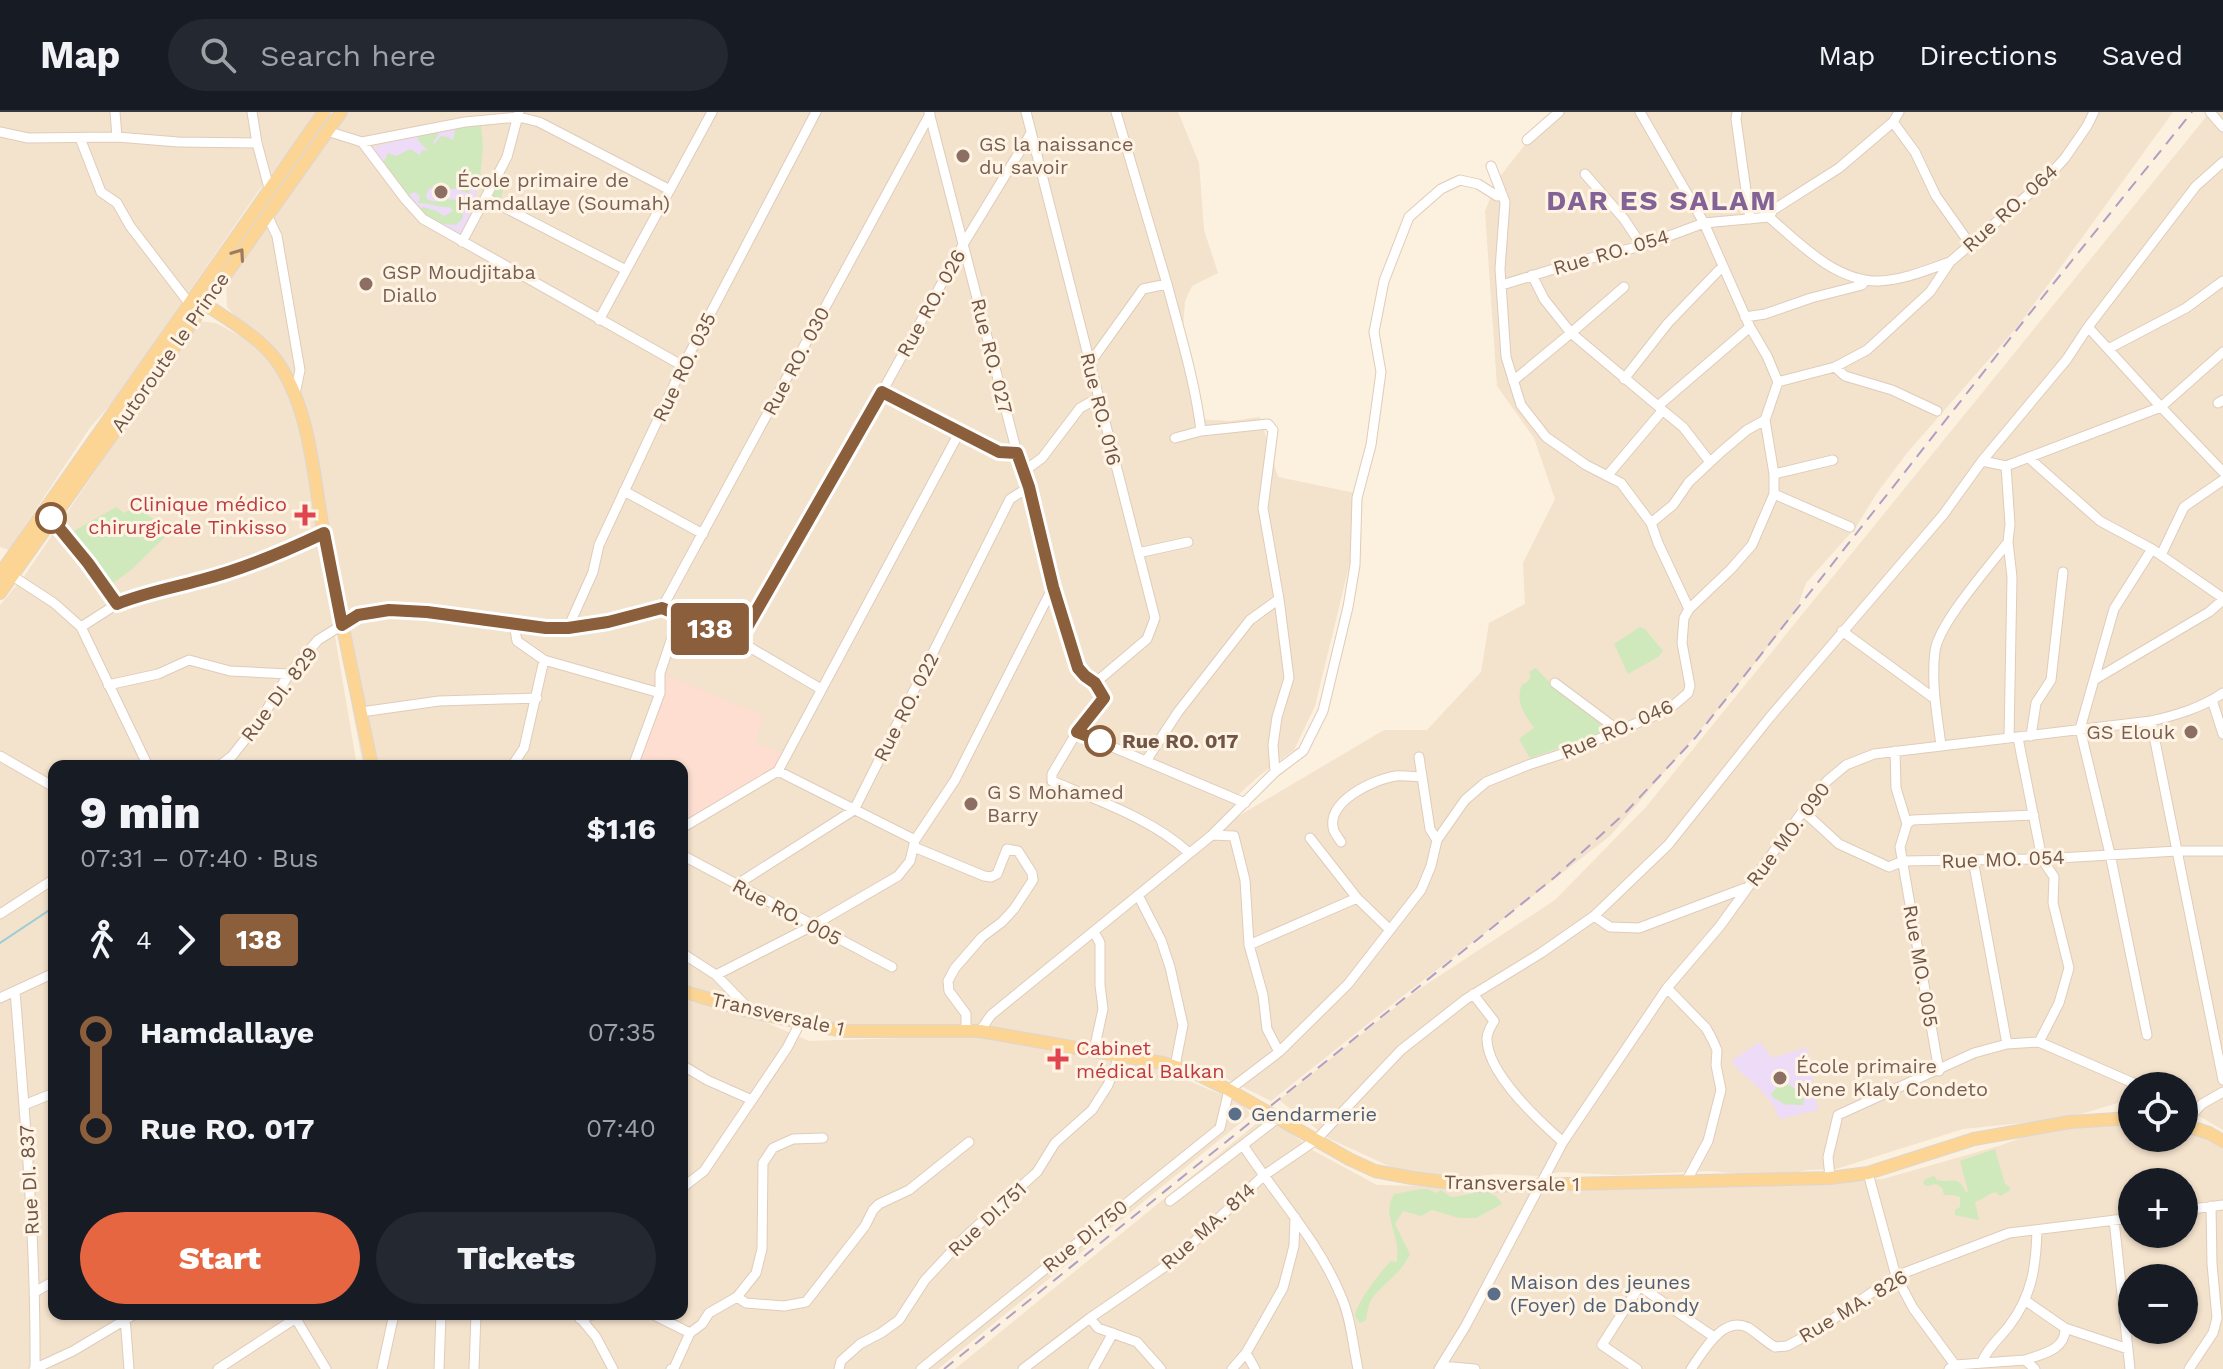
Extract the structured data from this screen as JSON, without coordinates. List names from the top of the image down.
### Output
{
  "streets": {
    "main road": ["Autoroute le Prince", "Transversale 1"],
    "street": [
      "Rue RO. 064",
      "Rue RO. 054",
      "Rue RO. 026",
      "Rue RO. 027",
      "Rue RO. 030",
      "Rue RO. 035",
      "Rue RO. 016",
      "Rue DI. 829",
      "Rue RO. 022",
      "Rue RO. 046",
      "Rue MO. 090",
      "Rue MO. 054",
      "Rue RO. 005",
      "Rue MO. 005",
      "Rue DI. 837",
      "Rue DI.751",
      "Rue MA. 814",
      "Rue DI.750",
      "Rue MA. 826"
    ]
  },
  "crossings": [
    ["Rue RO. 026", "Rue RO. 027"],
    ["Rue RO. 026", "Rue RO. 016"],
    ["Rue RO. 027", "Rue RO. 030"],
    ["Rue RO. 027", "Rue RO. 016"],
    ["Rue RO. 027", "Rue RO. 022"],
    ["Rue RO. 030", "Rue DI. 829"],
    ["Rue RO. 035", "Rue DI. 829"],
    ["Rue RO. 046", "Transversale 1"],
    ["Rue RO. 046", "Rue DI.750"],
    ["Rue MO. 090", "Rue MO. 054"],
    ["Rue MO. 090", "Transversale 1"],
    ["Rue MO. 054", "Rue MO. 005"],
    ["Transversale 1", "Rue DI.751"],
    ["Transversale 1", "Rue MA. 814"],
    ["Transversale 1", "Rue DI.750"]
  ],
  "districts": ["DAR ES SALAM"],
  "places": {
    "other": [
      "GS la naissance du savoir",
      "École primaire de Hamdallaye (Soumah)",
      "GSP Moudjitaba Diallo",
      "GS Elouk",
      "Rue RO. 017",
      "G S Mohamed Barry",
      "École primaire Nene Klaly Condeto",
      "Gendarmerie",
      "Maison des jeunes (Foyer) de Dabondy"
    ],
    "health": ["Clinique médico chirurgicale Tinkisso", "Cabinet médical Balkan"]
  },
  "lines": ["bus line 138"],
  "page": {
    "header": "Map",
    "search": "Search here",
    "nav": ["Map", "Directions", "Saved"],
    "on_map": "138",
    "heading": ["9 min", "07:31 – 07:40 · Bus", "$1.16"],
    "legs": ["4", "138"],
    "list": [
      {
        "name": "Hamdallaye",
        "value": "07:35"
      },
      {
        "name": "Rue RO. 017",
        "value": "07:40"
      }
    ],
    "map_buttons": ["+", "−"],
    "buttons": ["Start", "Tickets"]
  }
}
